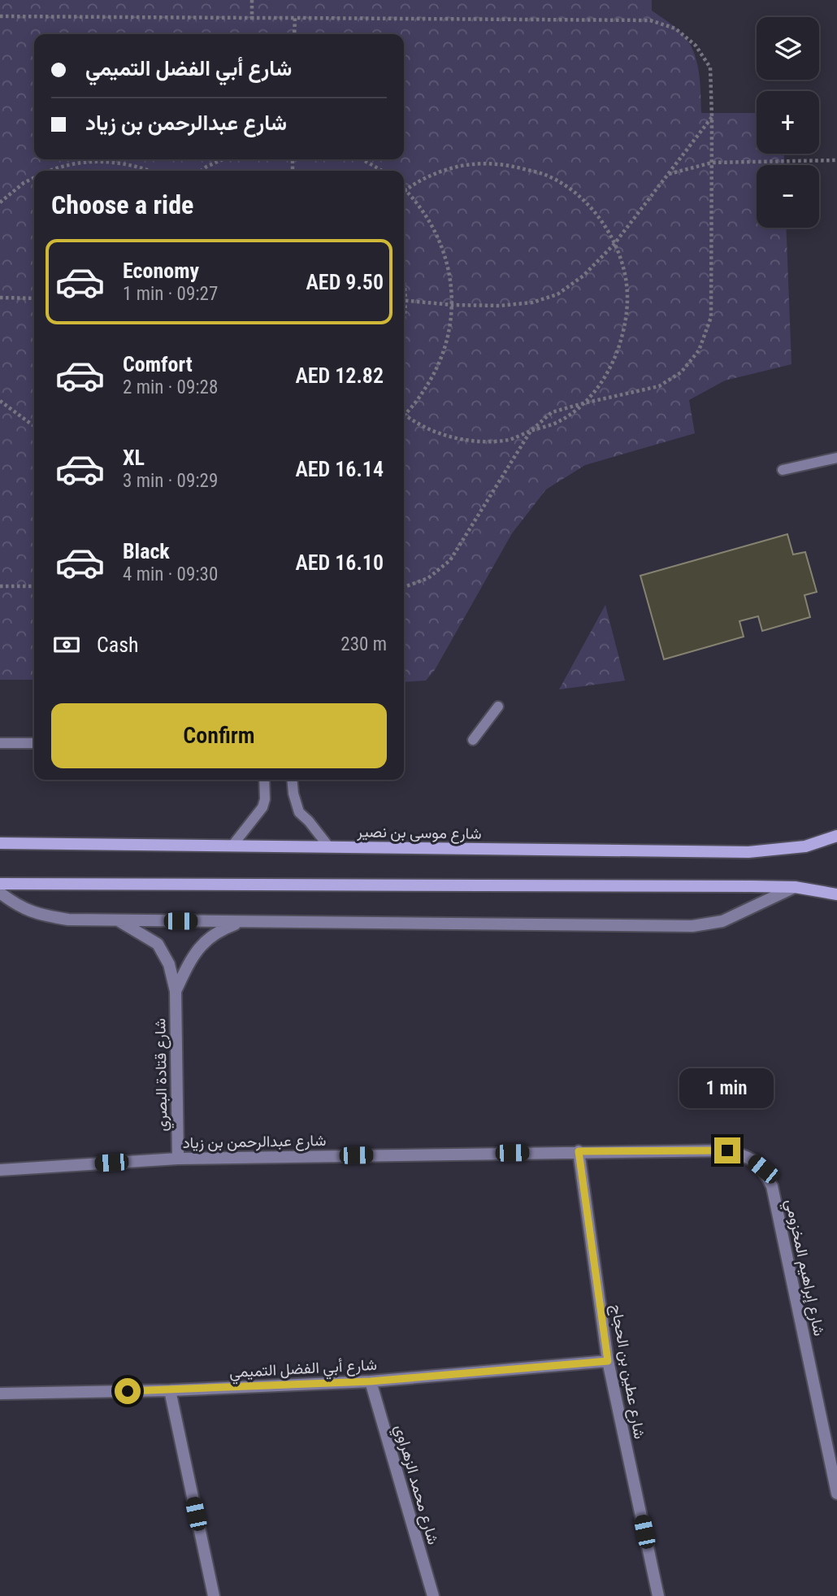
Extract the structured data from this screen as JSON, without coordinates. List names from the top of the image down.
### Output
{
  "streets": {
    "street": [
      "شارع موسى بن نصير",
      "شارع قتادة البصري",
      "شارع عبدالرحمن بن زياد",
      "شارع إبراهيم المخزومي",
      "شارع أبي الفضل التميمي",
      "شارع عطين بن الحجاج",
      "شارع محمد الزهراوي"
    ]
  },
  "crossings": [
    ["شارع قتادة البصري", "شارع عبدالرحمن بن زياد"],
    ["شارع عبدالرحمن بن زياد", "شارع إبراهيم المخزومي"],
    ["شارع عبدالرحمن بن زياد", "شارع عطين بن الحجاج"],
    ["شارع أبي الفضل التميمي", "شارع عطين بن الحجاج"],
    ["شارع أبي الفضل التميمي", "شارع محمد الزهراوي"]
  ],
  "page": {
    "map_buttons": ["+", "−"],
    "banner": ["شارع أبي الفضل التميمي", "شارع عبدالرحمن بن زياد"],
    "heading": "Choose a ride",
    "list": [
      {
        "name": "Economy",
        "note": "1 min · 09:27",
        "value": "AED 9.50"
      },
      {
        "name": "Comfort",
        "note": "2 min · 09:28",
        "value": "AED 12.82"
      },
      {
        "name": "XL",
        "note": "3 min · 09:29",
        "value": "AED 16.14"
      },
      {
        "name": "Black",
        "note": "4 min · 09:30",
        "value": "AED 16.10"
      }
    ],
    "pay": ["Cash", "230 m"],
    "buttons": "Confirm",
    "bubble": "1 min"
  }
}
